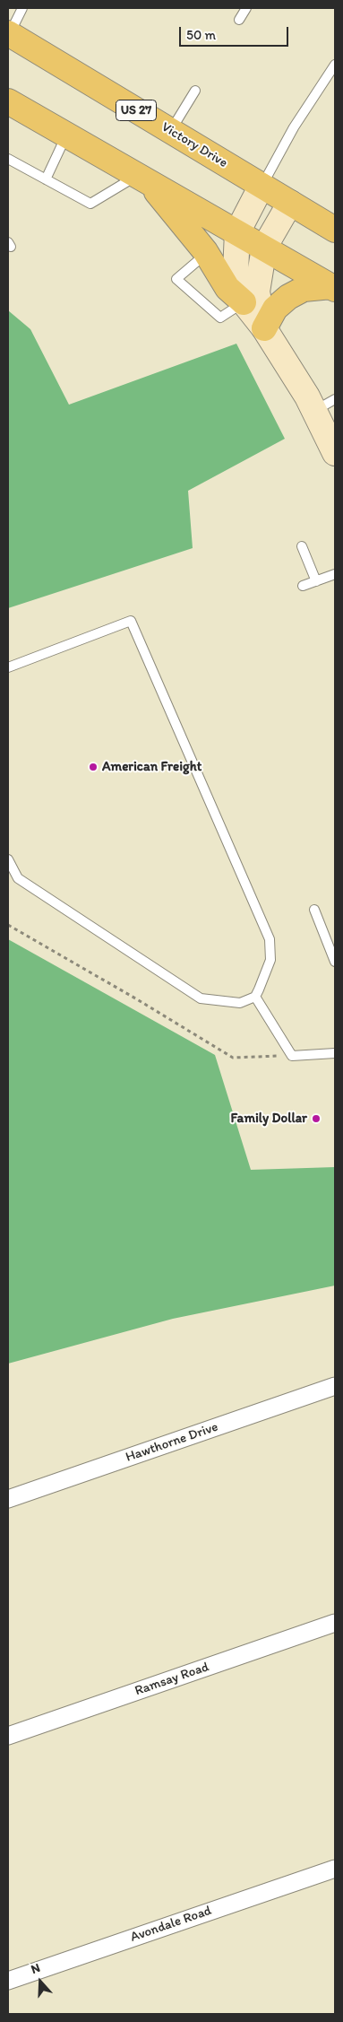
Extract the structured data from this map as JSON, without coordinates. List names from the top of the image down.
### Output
{
  "streets": {
    "highway": ["US 27", "Victory Drive"],
    "street": ["Hawthorne Drive", "Ramsay Road", "Avondale Road"]
  },
  "places": ["American Freight", "Family Dollar"],
  "scale_bar": "50 m",
  "north": "top"
}
